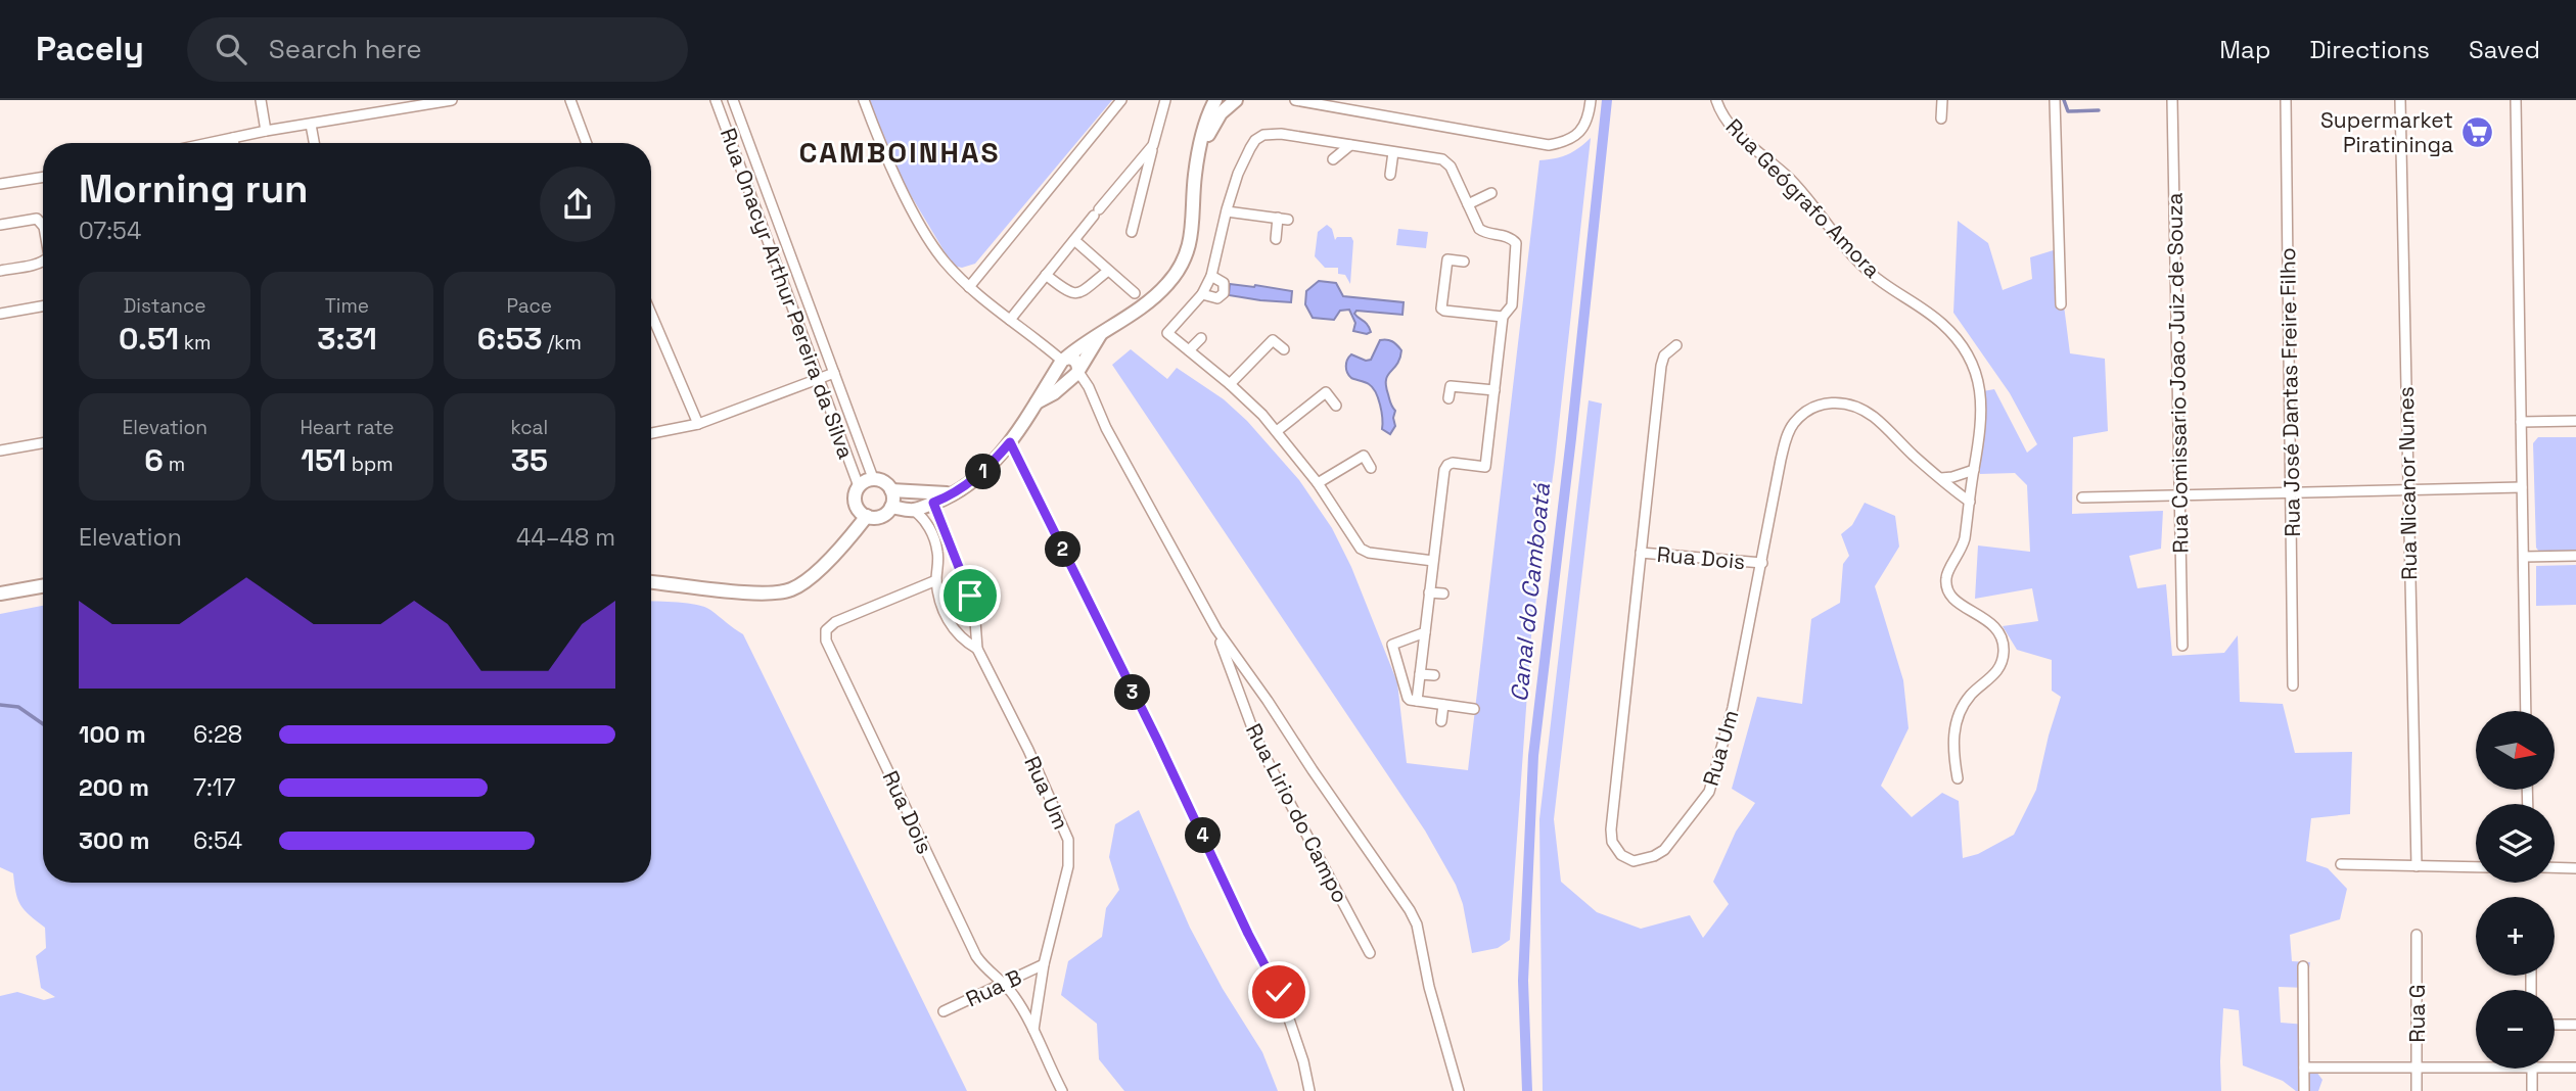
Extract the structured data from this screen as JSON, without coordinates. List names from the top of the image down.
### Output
{
  "streets": {
    "street": [
      "Rua Geógrafo Amora",
      "Rua Onacyr Arthur Pereira da Silva",
      "Rua Comissario Joao Juiz de Souza",
      "Rua José Dantas Freire Filho",
      "Rua Nicanor Nunes",
      "Rua Dois",
      "Rua Um",
      "Rua Lirio do Campo",
      "Rua B",
      "Rua G"
    ]
  },
  "crossings": [
    ["Rua Dois", "Rua Um"],
    ["Rua Dois", "Rua B"],
    ["Rua Um", "Rua B"]
  ],
  "districts": ["CAMBOINHAS"],
  "water": ["Canal do Camboatá"],
  "places": {
    "supermarket": ["Supermarket Piratininga"]
  },
  "north": "right",
  "page": {
    "header": "Pacely",
    "search": "Search here",
    "nav": ["Map", "Directions", "Saved"],
    "heading": ["Morning run", "07:54"],
    "stats": [
      ["Distance", "0.51 km"],
      ["Time", "3:31"],
      ["Pace", "6:53 /km"],
      ["Elevation", "6 m"],
      ["Heart rate", "151 bpm"],
      ["kcal", "35"]
    ],
    "pins": [
      "1",
      "2",
      "3",
      "4"
    ],
    "chart": ["Elevation", "44–48 m"],
    "list": [
      {
        "name": "100 m",
        "note": "6:28"
      },
      {
        "name": "200 m",
        "note": "7:17"
      },
      {
        "name": "300 m",
        "note": "6:54"
      }
    ],
    "map_buttons": ["+", "−"]
  }
}
